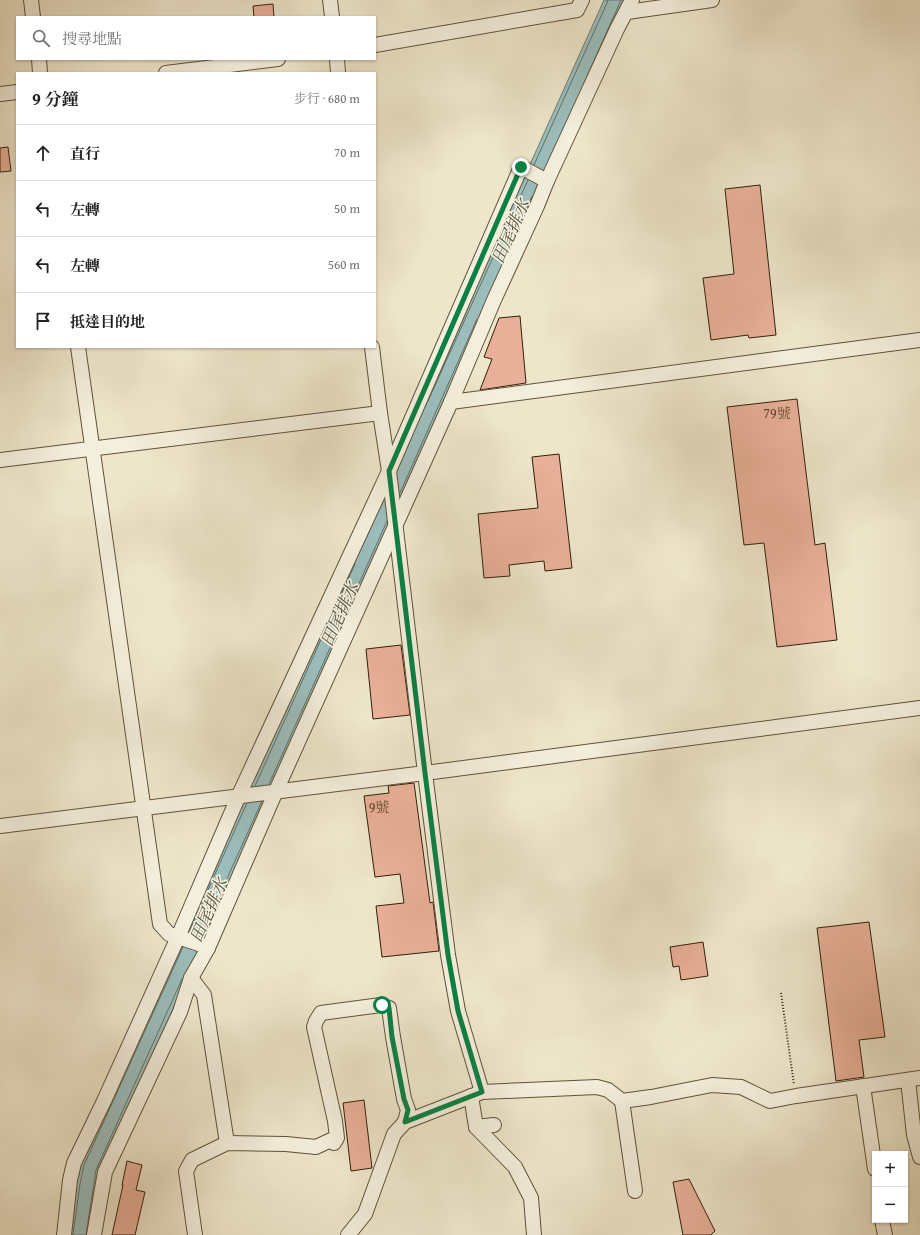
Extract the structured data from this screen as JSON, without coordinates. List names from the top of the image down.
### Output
{
  "water": ["田尾排水"],
  "house_numbers": ["79號", "9號"],
  "page": {
    "search": "搜尋地點",
    "heading": ["9 分鐘", "步行 · 680 m"],
    "list": [
      ["直行", "70 m"],
      ["左轉", "50 m"],
      ["左轉", "560 m"],
      "抵達目的地"
    ],
    "map_buttons": ["+", "−"]
  }
}
